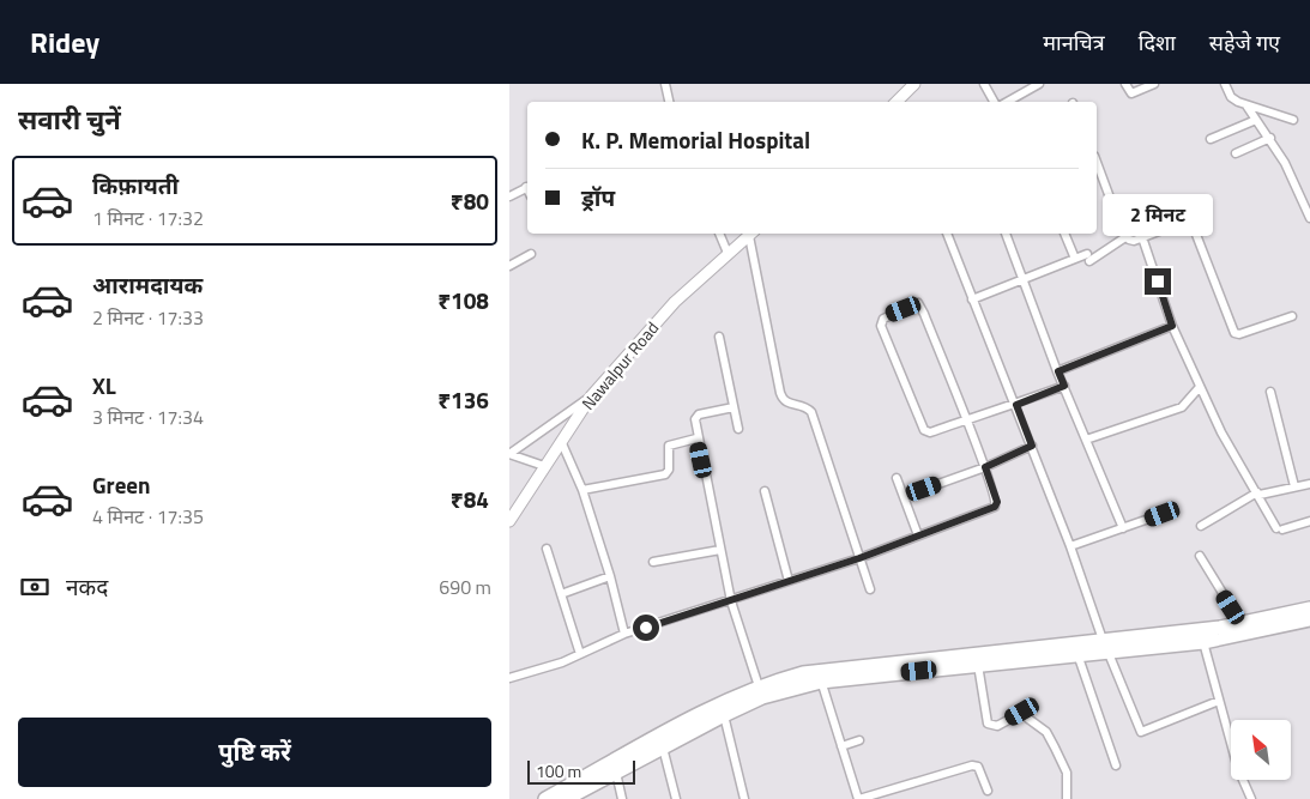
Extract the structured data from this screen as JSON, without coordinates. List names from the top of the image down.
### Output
{
  "streets": {
    "street": ["Nawalpur Road"]
  },
  "scale_bar": "100 m",
  "north": "top left",
  "page": {
    "header": "Ridey",
    "nav": ["मानचित्र", "दिशा", "सहेजे गए"],
    "heading": "सवारी चुनें",
    "banner": ["K. P. Memorial Hospital", "ड्रॉप"],
    "list": [
      {
        "name": "किफ़ायती",
        "note": "1 मिनट · 17:32",
        "value": "₹80"
      },
      {
        "name": "आरामदायक",
        "note": "2 मिनट · 17:33",
        "value": "₹108"
      },
      {
        "name": "XL",
        "note": "3 मिनट · 17:34",
        "value": "₹136"
      },
      {
        "name": "Green",
        "note": "4 मिनट · 17:35",
        "value": "₹84"
      }
    ],
    "bubble": "2 मिनट",
    "pay": ["नकद", "690 m"],
    "buttons": "पुष्टि करें",
    "scale": "100 m"
  }
}
